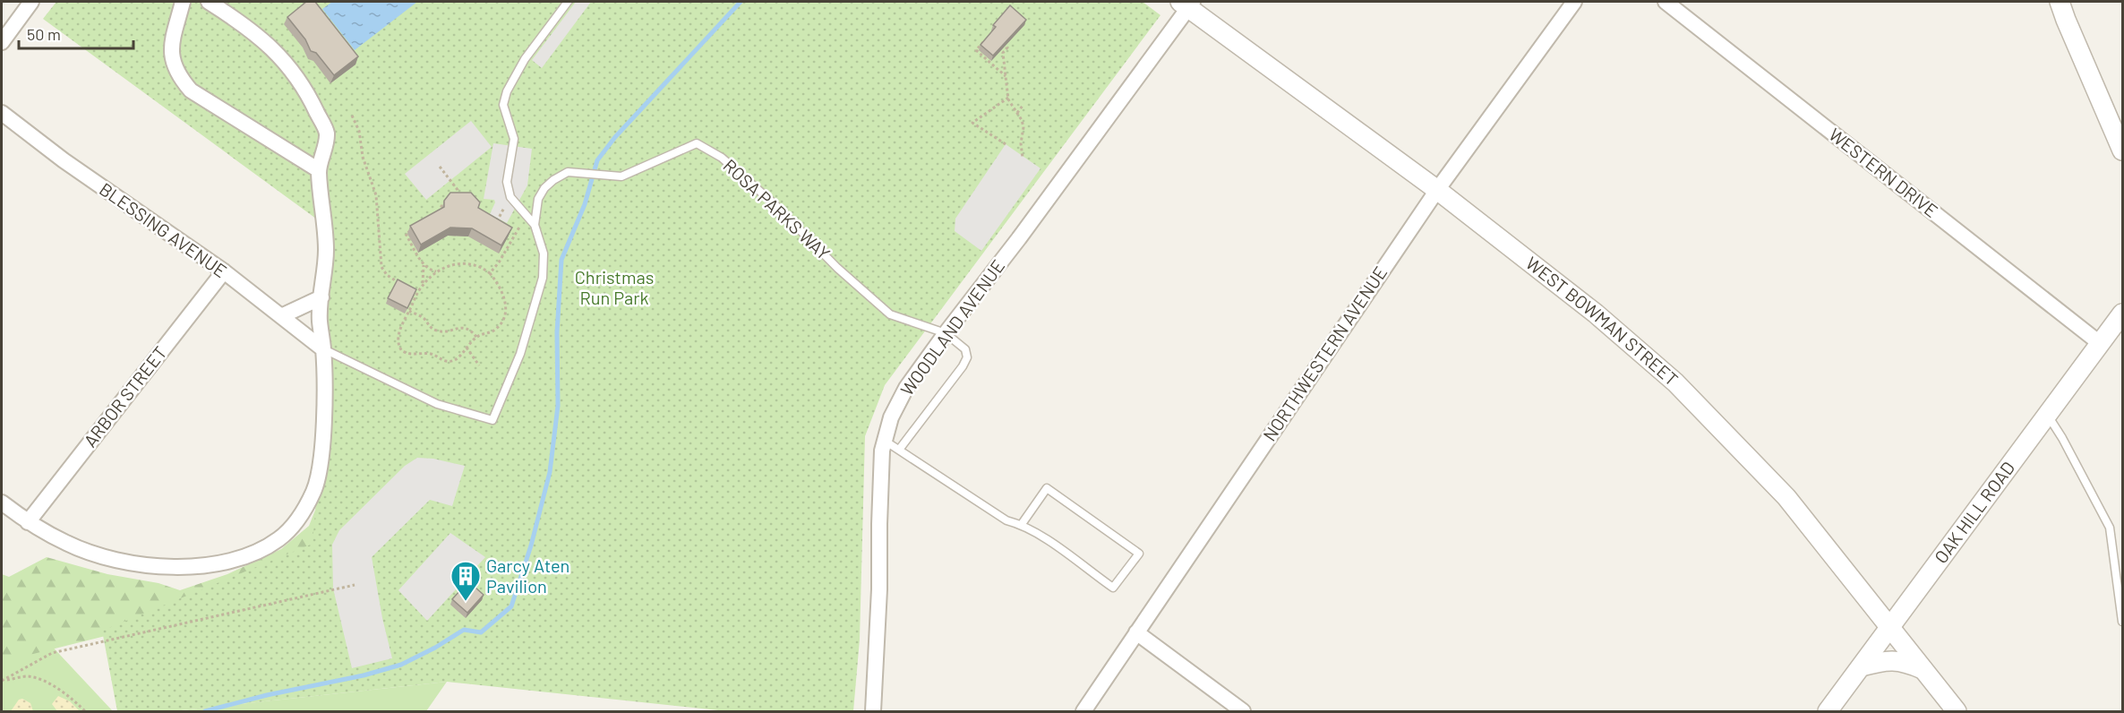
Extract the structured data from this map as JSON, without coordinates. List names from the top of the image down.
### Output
{
  "streets": {
    "street": [
      "WESTERN DRIVE",
      "BLESSING AVENUE",
      "WEST BOWMAN STREET",
      "WOODLAND AVENUE",
      "NORTHWESTERN AVENUE",
      "ARBOR STREET",
      "OAK HILL ROAD"
    ],
    "lane": ["ROSA PARKS WAY"]
  },
  "crossings": [
    ["WESTERN DRIVE", "OAK HILL ROAD"],
    ["ROSA PARKS WAY", "BLESSING AVENUE"],
    ["ROSA PARKS WAY", "WOODLAND AVENUE"],
    ["BLESSING AVENUE", "ARBOR STREET"],
    ["WEST BOWMAN STREET", "WOODLAND AVENUE"],
    ["WEST BOWMAN STREET", "NORTHWESTERN AVENUE"],
    ["WEST BOWMAN STREET", "OAK HILL ROAD"]
  ],
  "parks": ["Christmas Run Park"],
  "places": {
    "building": ["Garcy Aten Pavilion"]
  },
  "scale_bar": "50 m"
}
